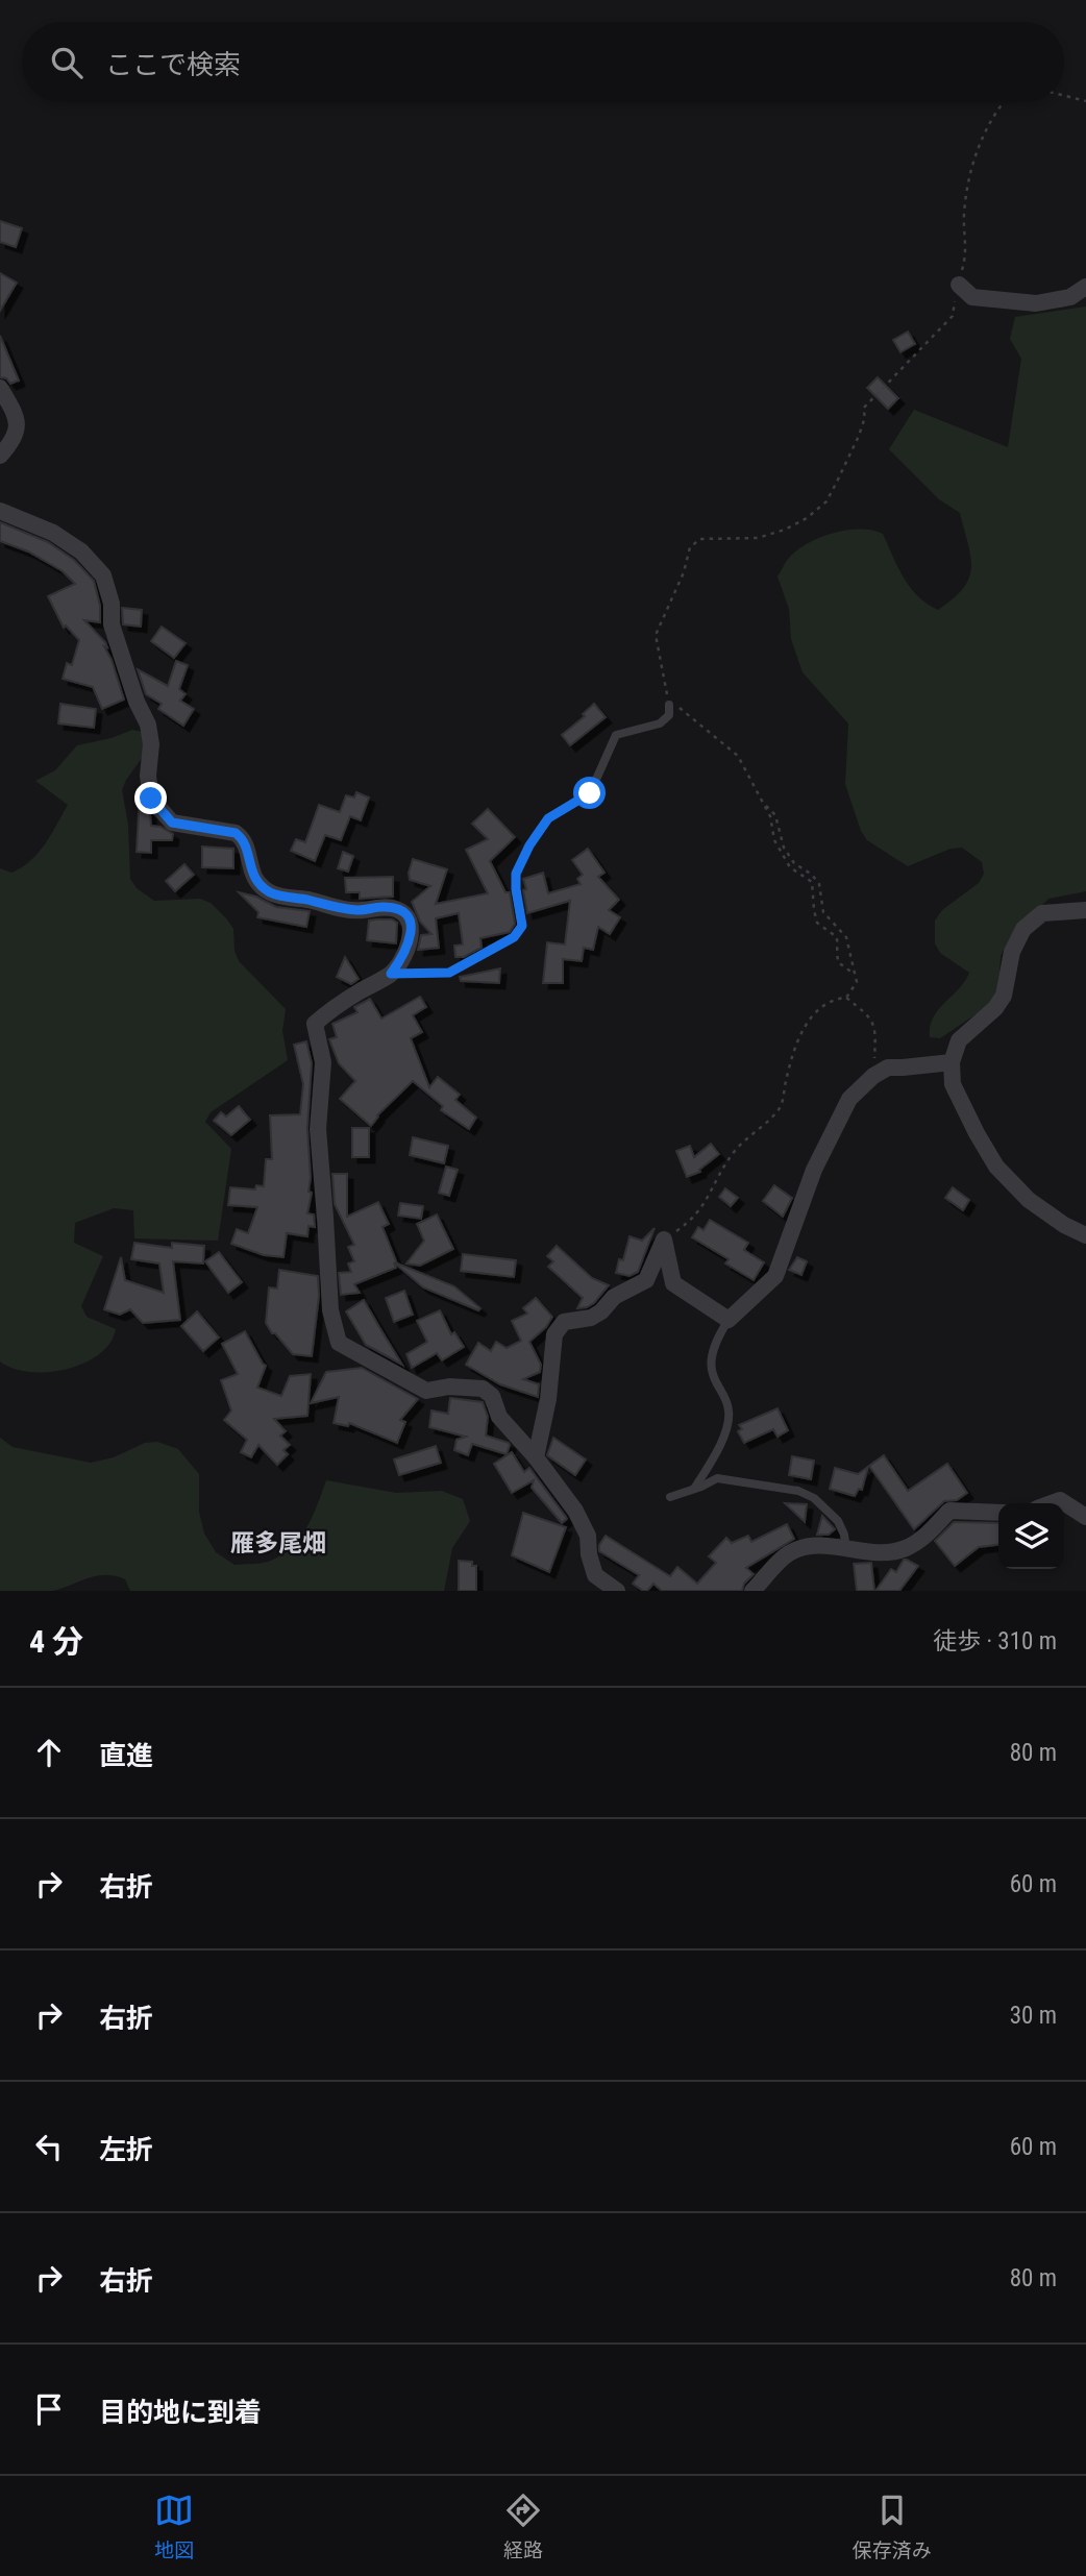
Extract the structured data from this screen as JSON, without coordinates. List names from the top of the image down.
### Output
{
  "districts": ["雁多尾畑"],
  "page": {
    "search": "ここで検索",
    "heading": ["4 分", "徒歩 · 310 m"],
    "list": [
      ["直進", "80 m"],
      ["右折", "60 m"],
      ["右折", "30 m"],
      ["左折", "60 m"],
      ["右折", "80 m"],
      "目的地に到着"
    ],
    "nav": ["地図", "経路", "保存済み"]
  }
}
